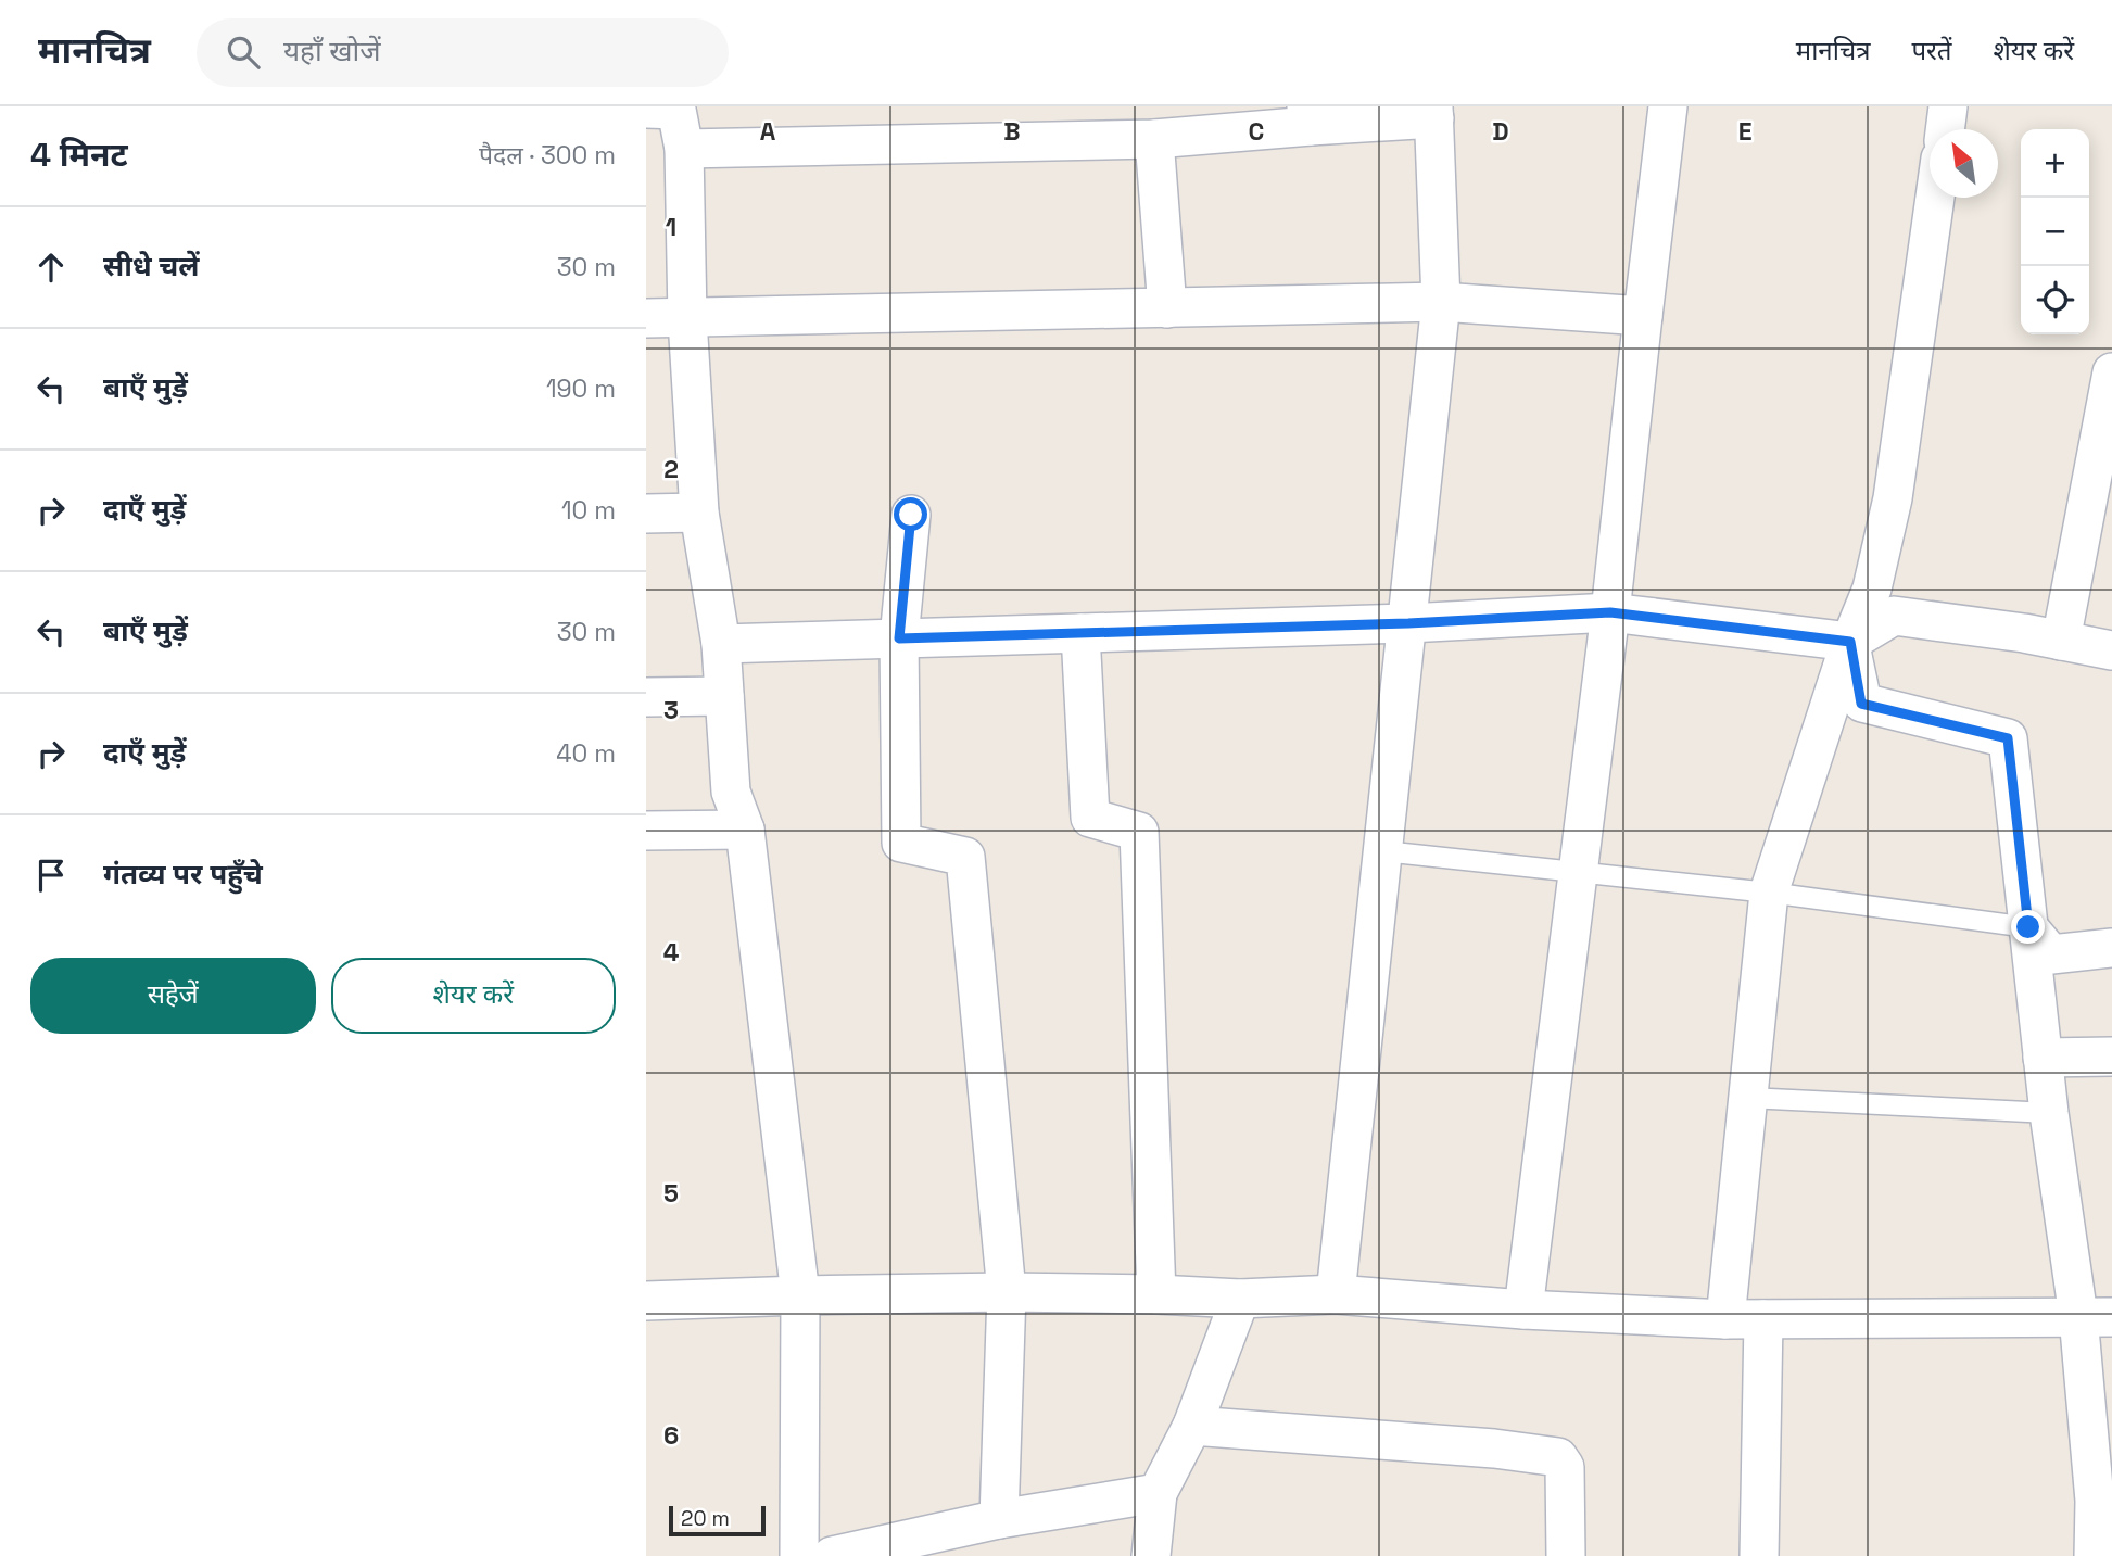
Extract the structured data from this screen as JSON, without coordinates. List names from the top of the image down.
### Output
{
  "scale_bar": "20 m",
  "north": "top left",
  "page": {
    "header": "मानचित्र",
    "search": "यहाँ खोजें",
    "nav": ["मानचित्र", "परतें", "शेयर करें"],
    "heading": ["4 मिनट", "पैदल · 300 m"],
    "map_buttons": ["+", "−"],
    "list": [
      ["सीधे चलें", "30 m"],
      ["बाएँ मुड़ें", "190 m"],
      ["दाएँ मुड़ें", "10 m"],
      ["बाएँ मुड़ें", "30 m"],
      ["दाएँ मुड़ें", "40 m"],
      "गंतव्य पर पहुँचे"
    ],
    "buttons": ["सहेजें", "शेयर करें"],
    "scale": "20 m"
  },
  "grid": {
    "columns": [
      "A",
      "B",
      "C",
      "D",
      "E"
    ],
    "rows": [
      "1",
      "2",
      "3",
      "4",
      "5",
      "6"
    ]
  }
}
